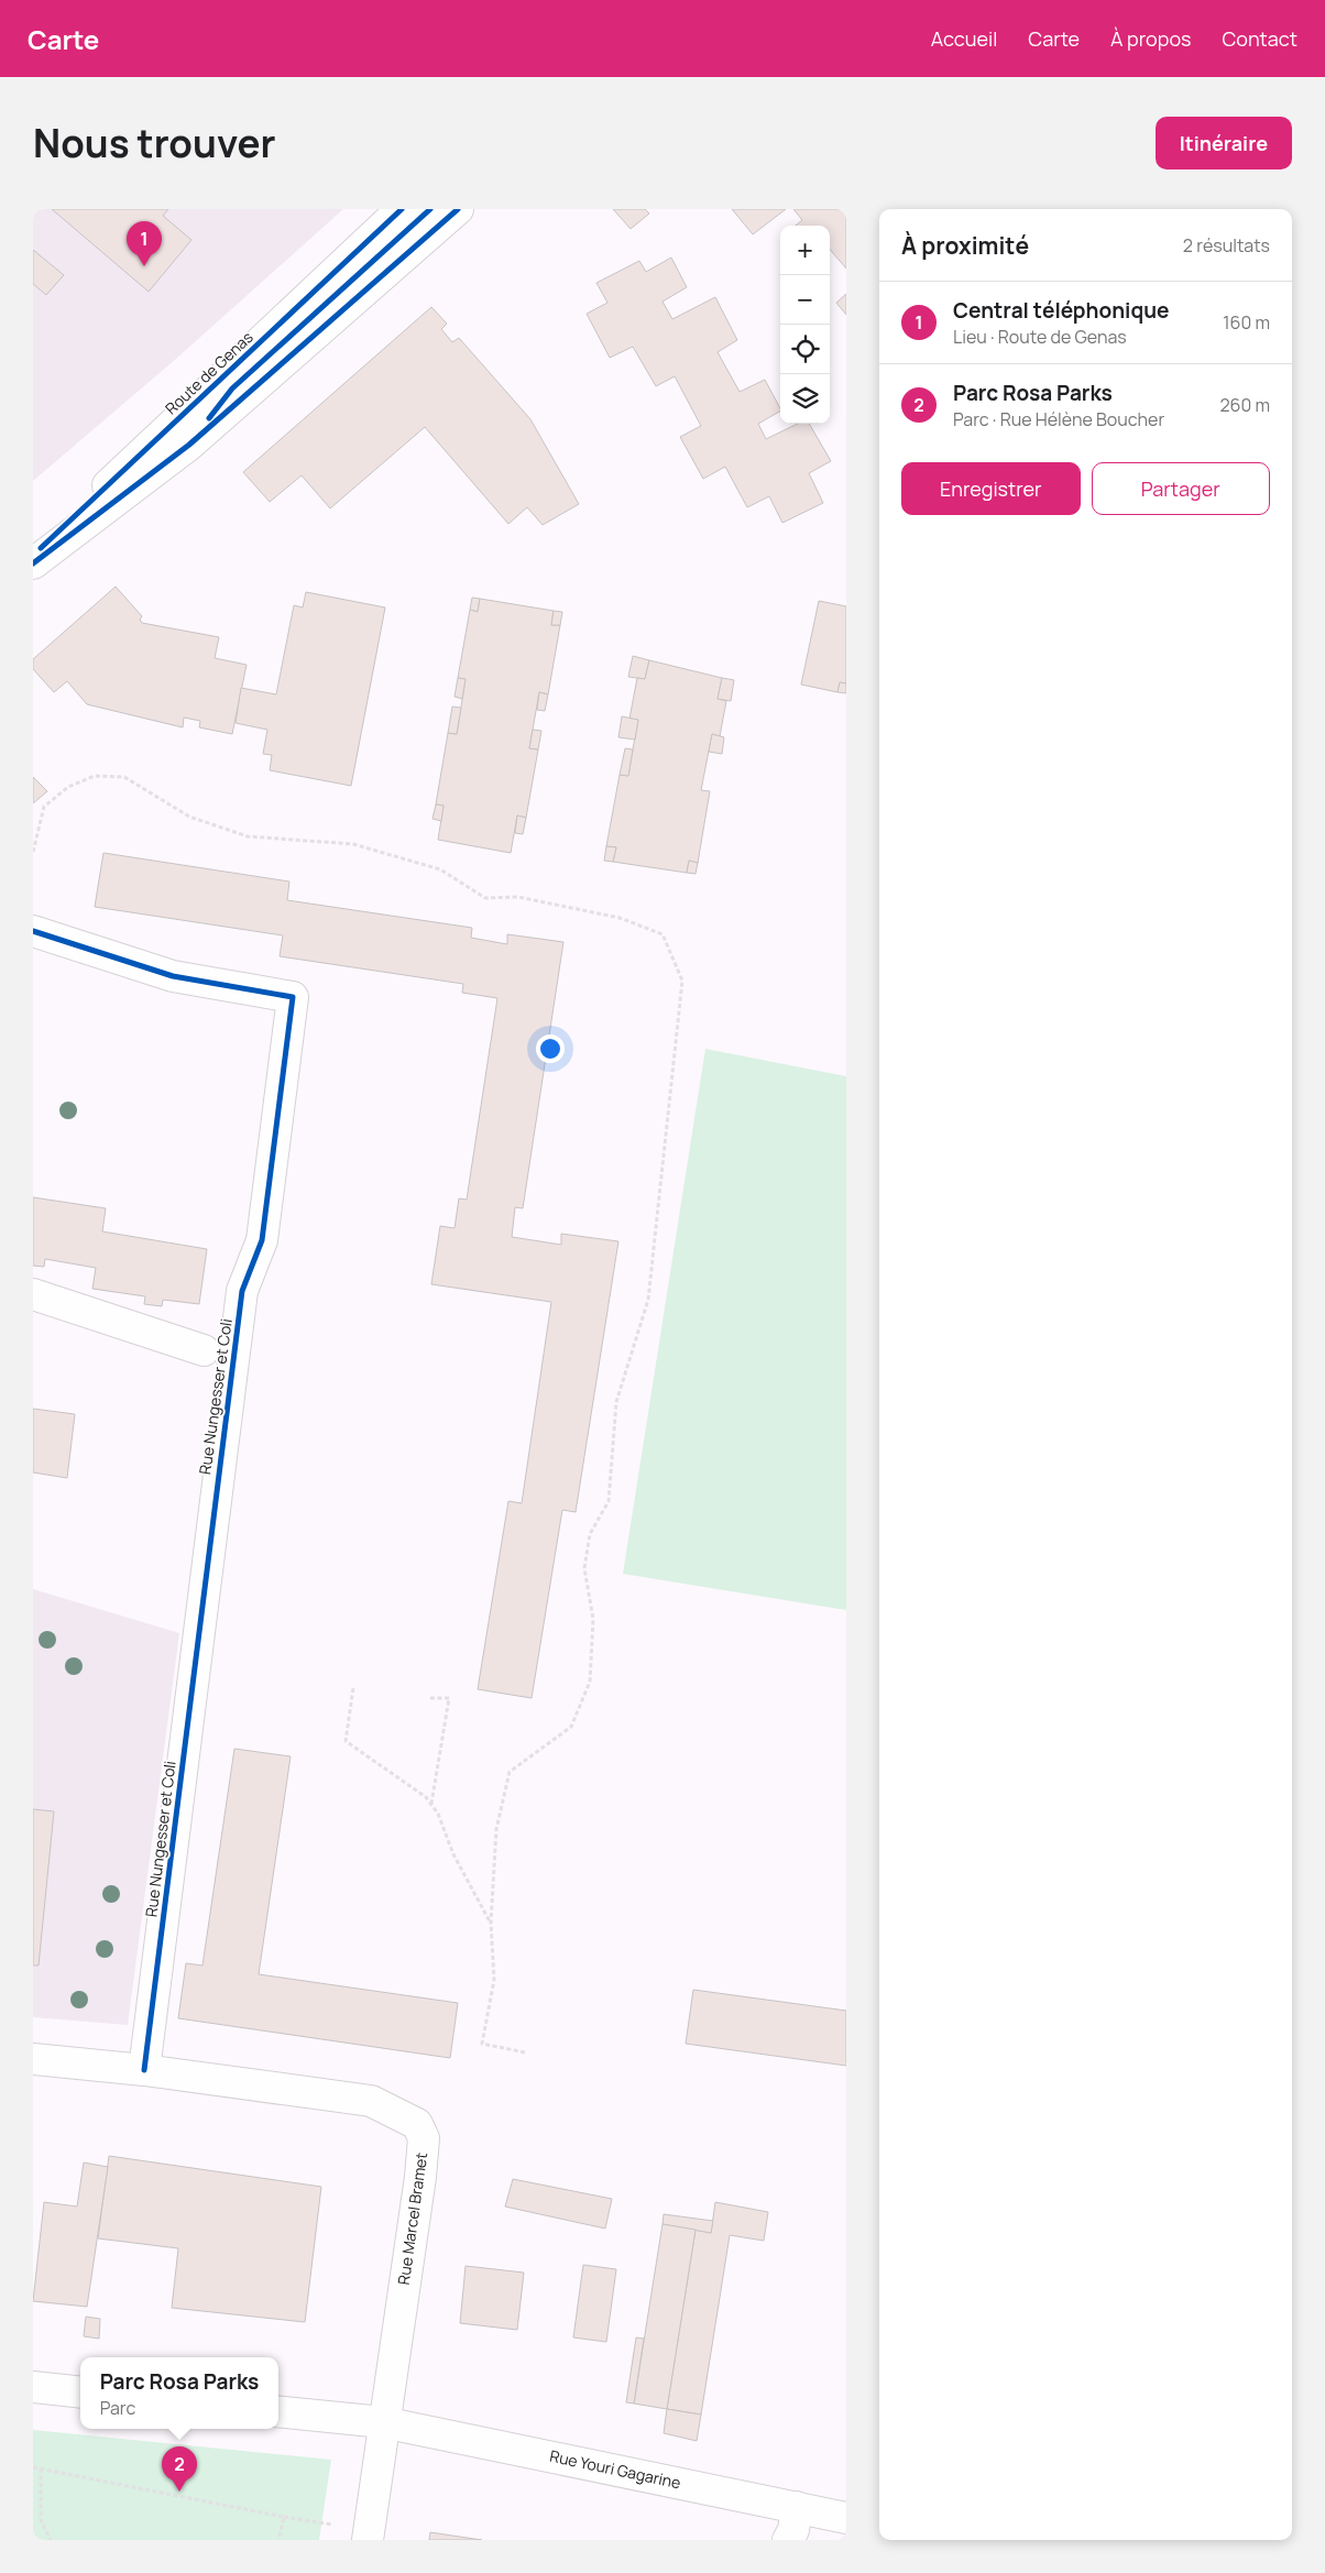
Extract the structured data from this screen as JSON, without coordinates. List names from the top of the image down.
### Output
{
  "streets": {
    "street": [
      "Route de Genas",
      "Rue Nungesser et Coli",
      "Rue Marcel Bramet",
      "Rue Youri Gagarine"
    ]
  },
  "crossings": [
    ["Rue Nungesser et Coli", "Rue Marcel Bramet"],
    ["Rue Marcel Bramet", "Rue Youri Gagarine"]
  ],
  "page": {
    "header": "Carte",
    "nav": [
      "Accueil",
      "Carte",
      "À propos",
      "Contact"
    ],
    "title": "Nous trouver",
    "buttons": [
      "Itinéraire",
      ["Enregistrer", "Partager"]
    ],
    "heading": ["À proximité", "2 résultats"],
    "pins": ["1", "2"],
    "map_buttons": ["+", "−"],
    "list": [
      {
        "mark": "1",
        "name": "Central téléphonique",
        "note": "Lieu · Route de Genas",
        "value": "160 m"
      },
      {
        "mark": "2",
        "name": "Parc Rosa Parks",
        "note": "Parc · Rue Hélène Boucher",
        "value": "260 m"
      }
    ],
    "popup": ["Parc Rosa Parks", "Parc"]
  }
}
